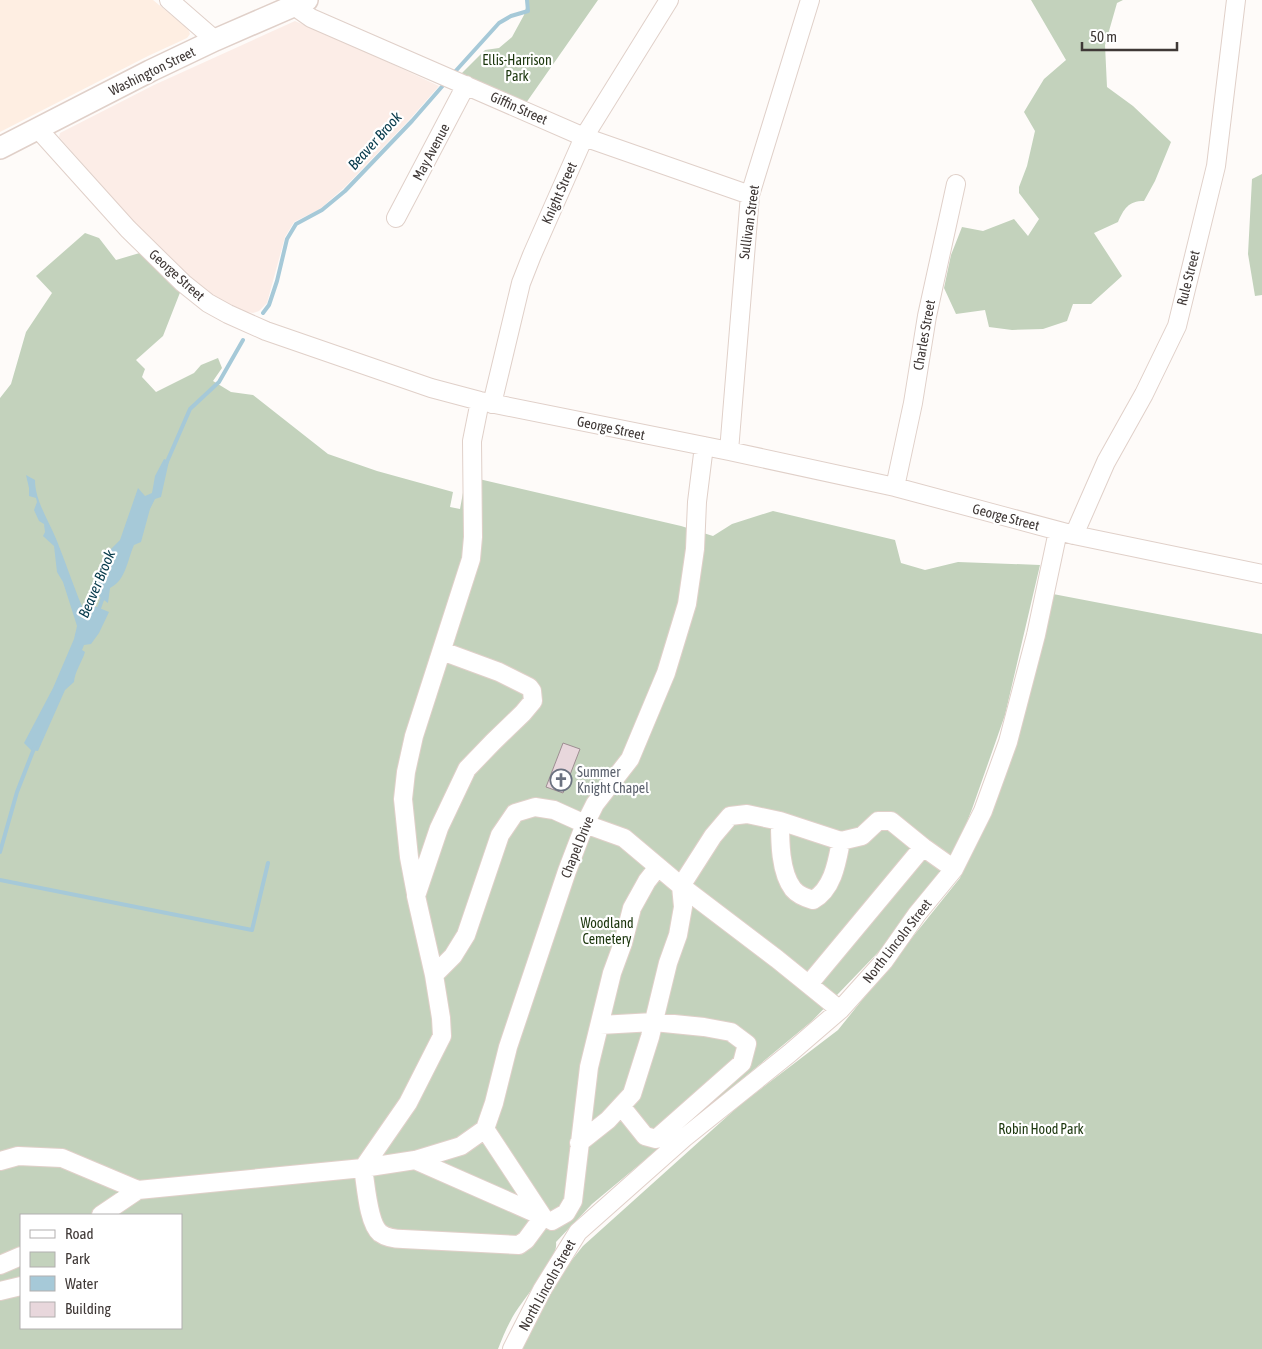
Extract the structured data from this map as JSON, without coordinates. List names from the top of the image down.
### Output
{
  "streets": {
    "main road": ["Washington Street"],
    "street": [
      "Giffin Street",
      "May Avenue",
      "Knight Street",
      "Sullivan Street",
      "George Street",
      "Rule Street",
      "Charles Street",
      "Chapel Drive",
      "North Lincoln Street"
    ]
  },
  "crossings": [
    ["Washington Street", "Giffin Street"],
    ["Washington Street", "George Street"],
    ["Giffin Street", "May Avenue"],
    ["Giffin Street", "Knight Street"],
    ["Giffin Street", "Sullivan Street"],
    ["Knight Street", "George Street"],
    ["Sullivan Street", "George Street"],
    ["George Street", "Rule Street"],
    ["George Street", "Charles Street"],
    ["George Street", "Chapel Drive"],
    ["George Street", "North Lincoln Street"],
    ["Rule Street", "North Lincoln Street"]
  ],
  "water": ["Beaver Brook"],
  "parks": ["Ellis-Harrison Park", "Woodland Cemetery", "Robin Hood Park"],
  "places": {
    "church": ["Summer Knight Chapel"]
  },
  "legend": [
    "Road",
    "Park",
    "Water",
    "Building"
  ],
  "scale_bar": "50 m"
}
